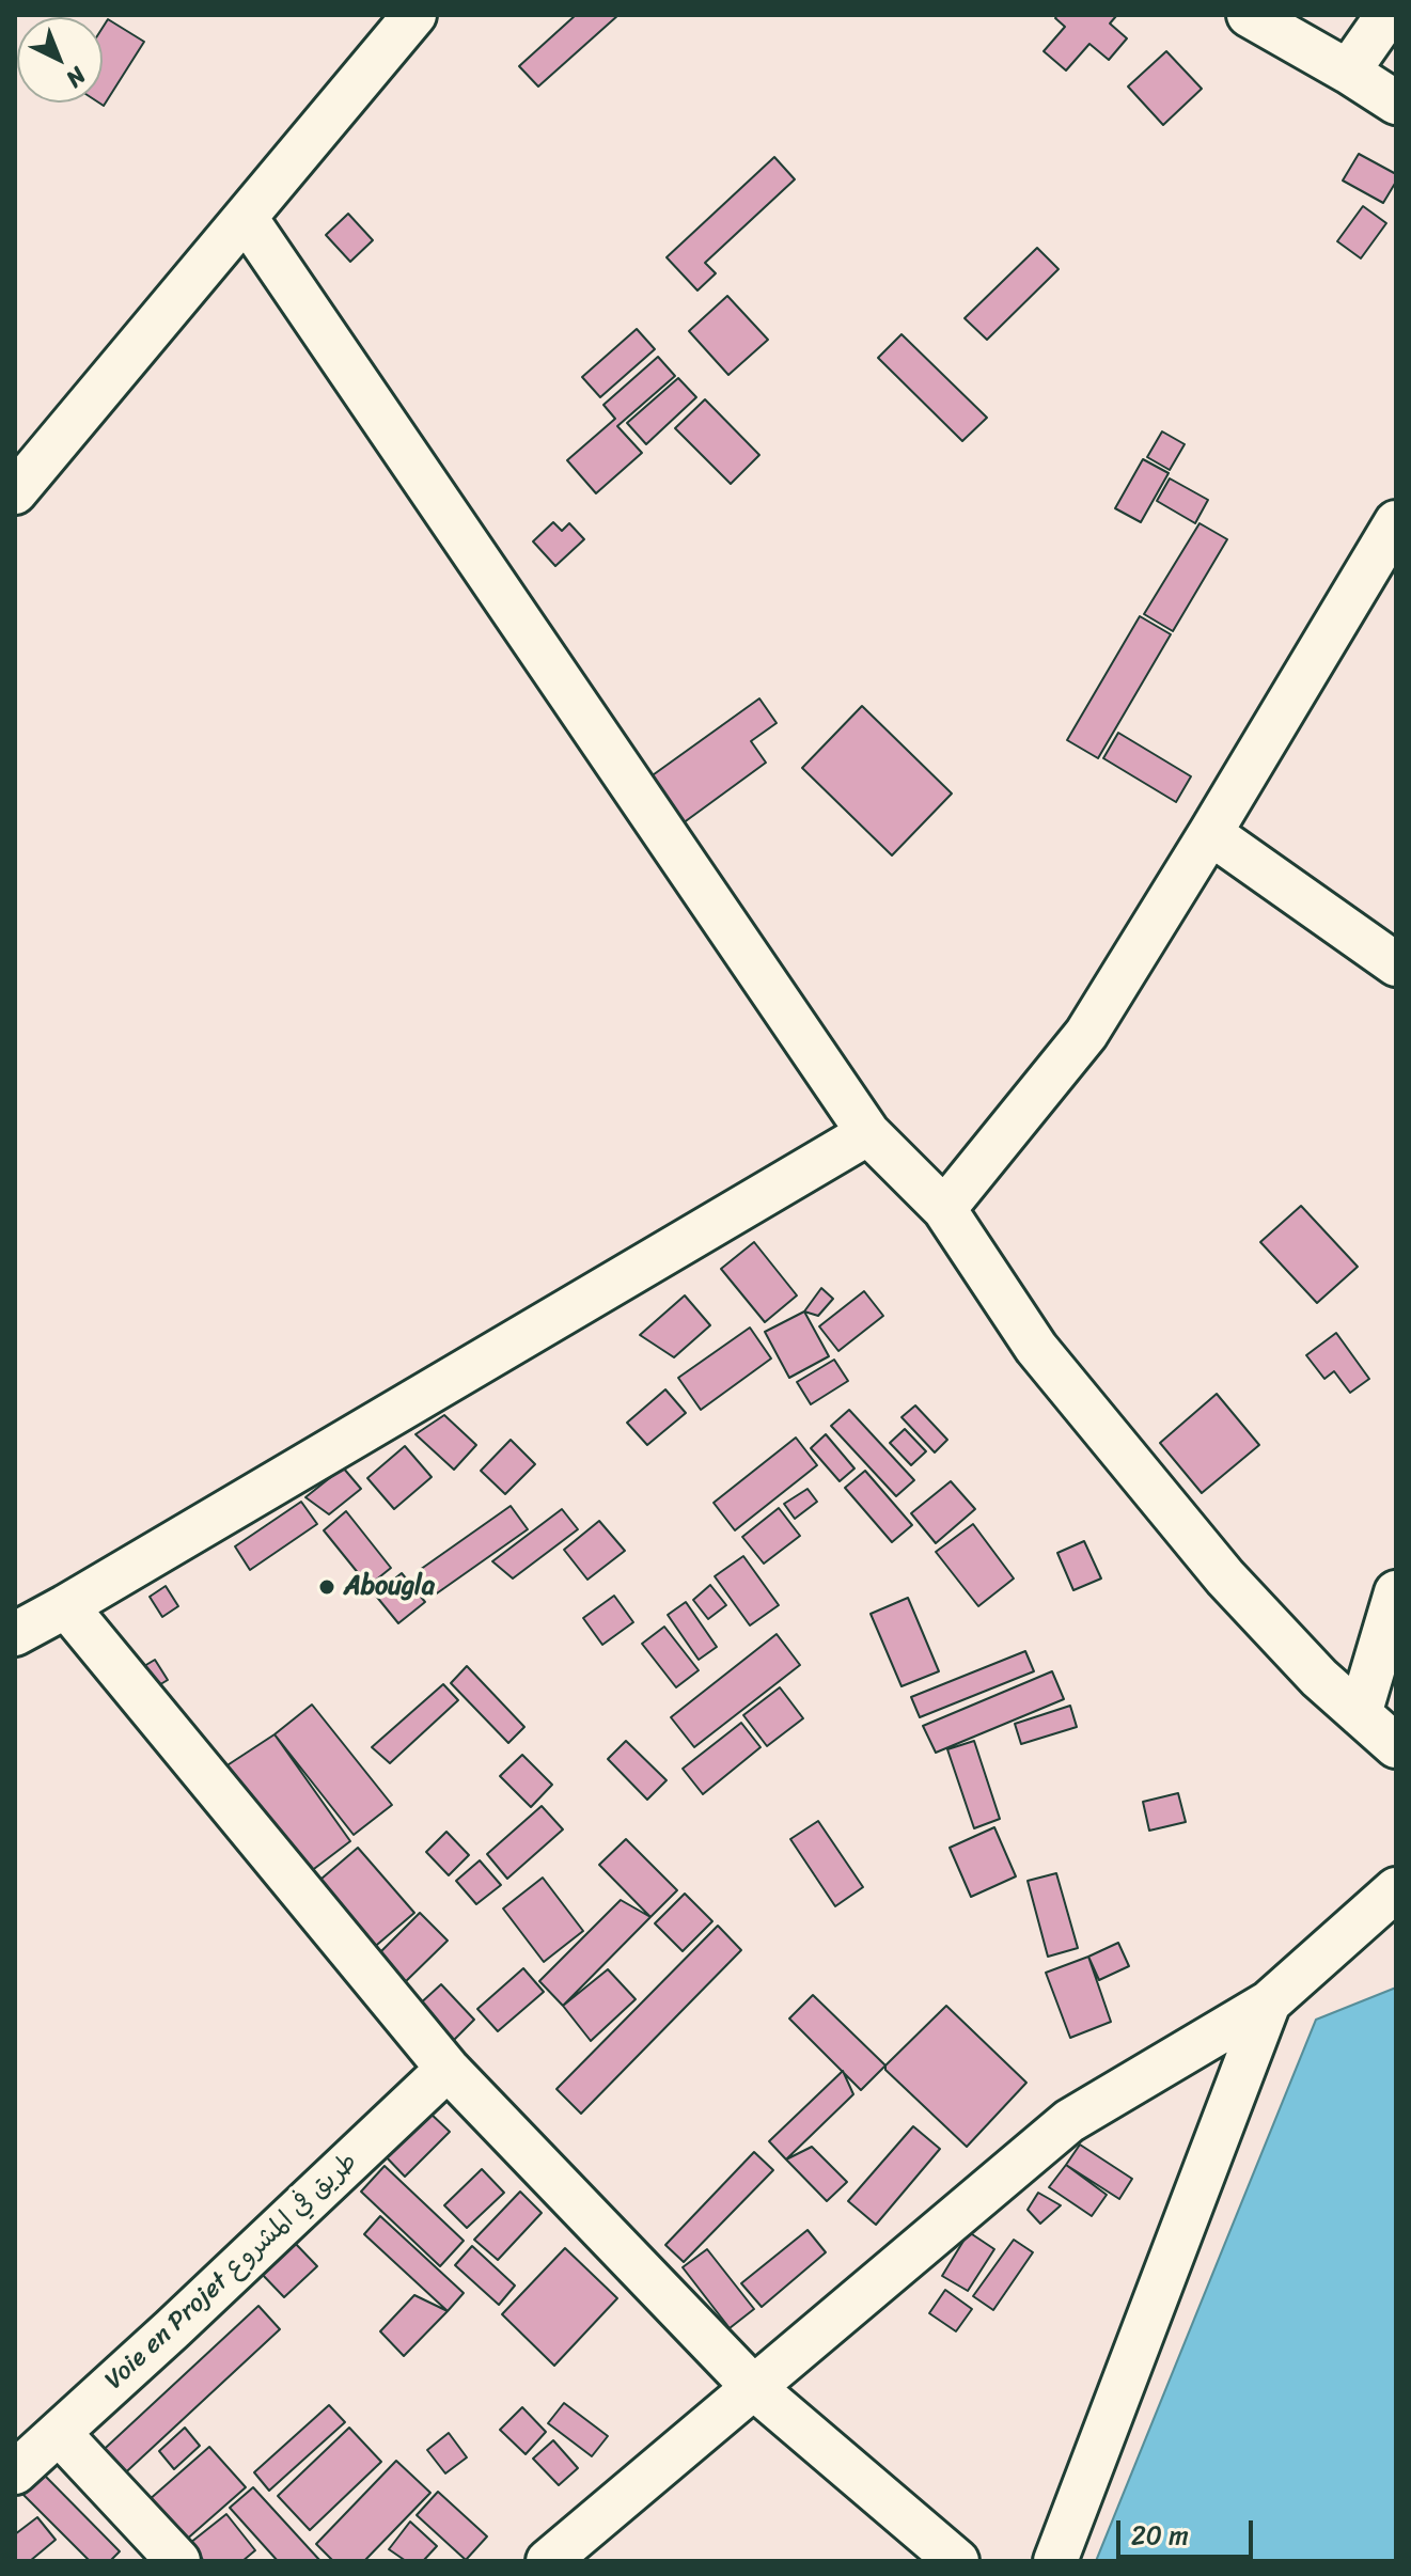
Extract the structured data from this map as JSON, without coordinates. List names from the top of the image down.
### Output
{
  "streets": {
    "street": ["Voie en Projet طريق في المشروع"]
  },
  "places": ["Abougla"],
  "scale_bar": "20 m",
  "north": "bottom right"
}
